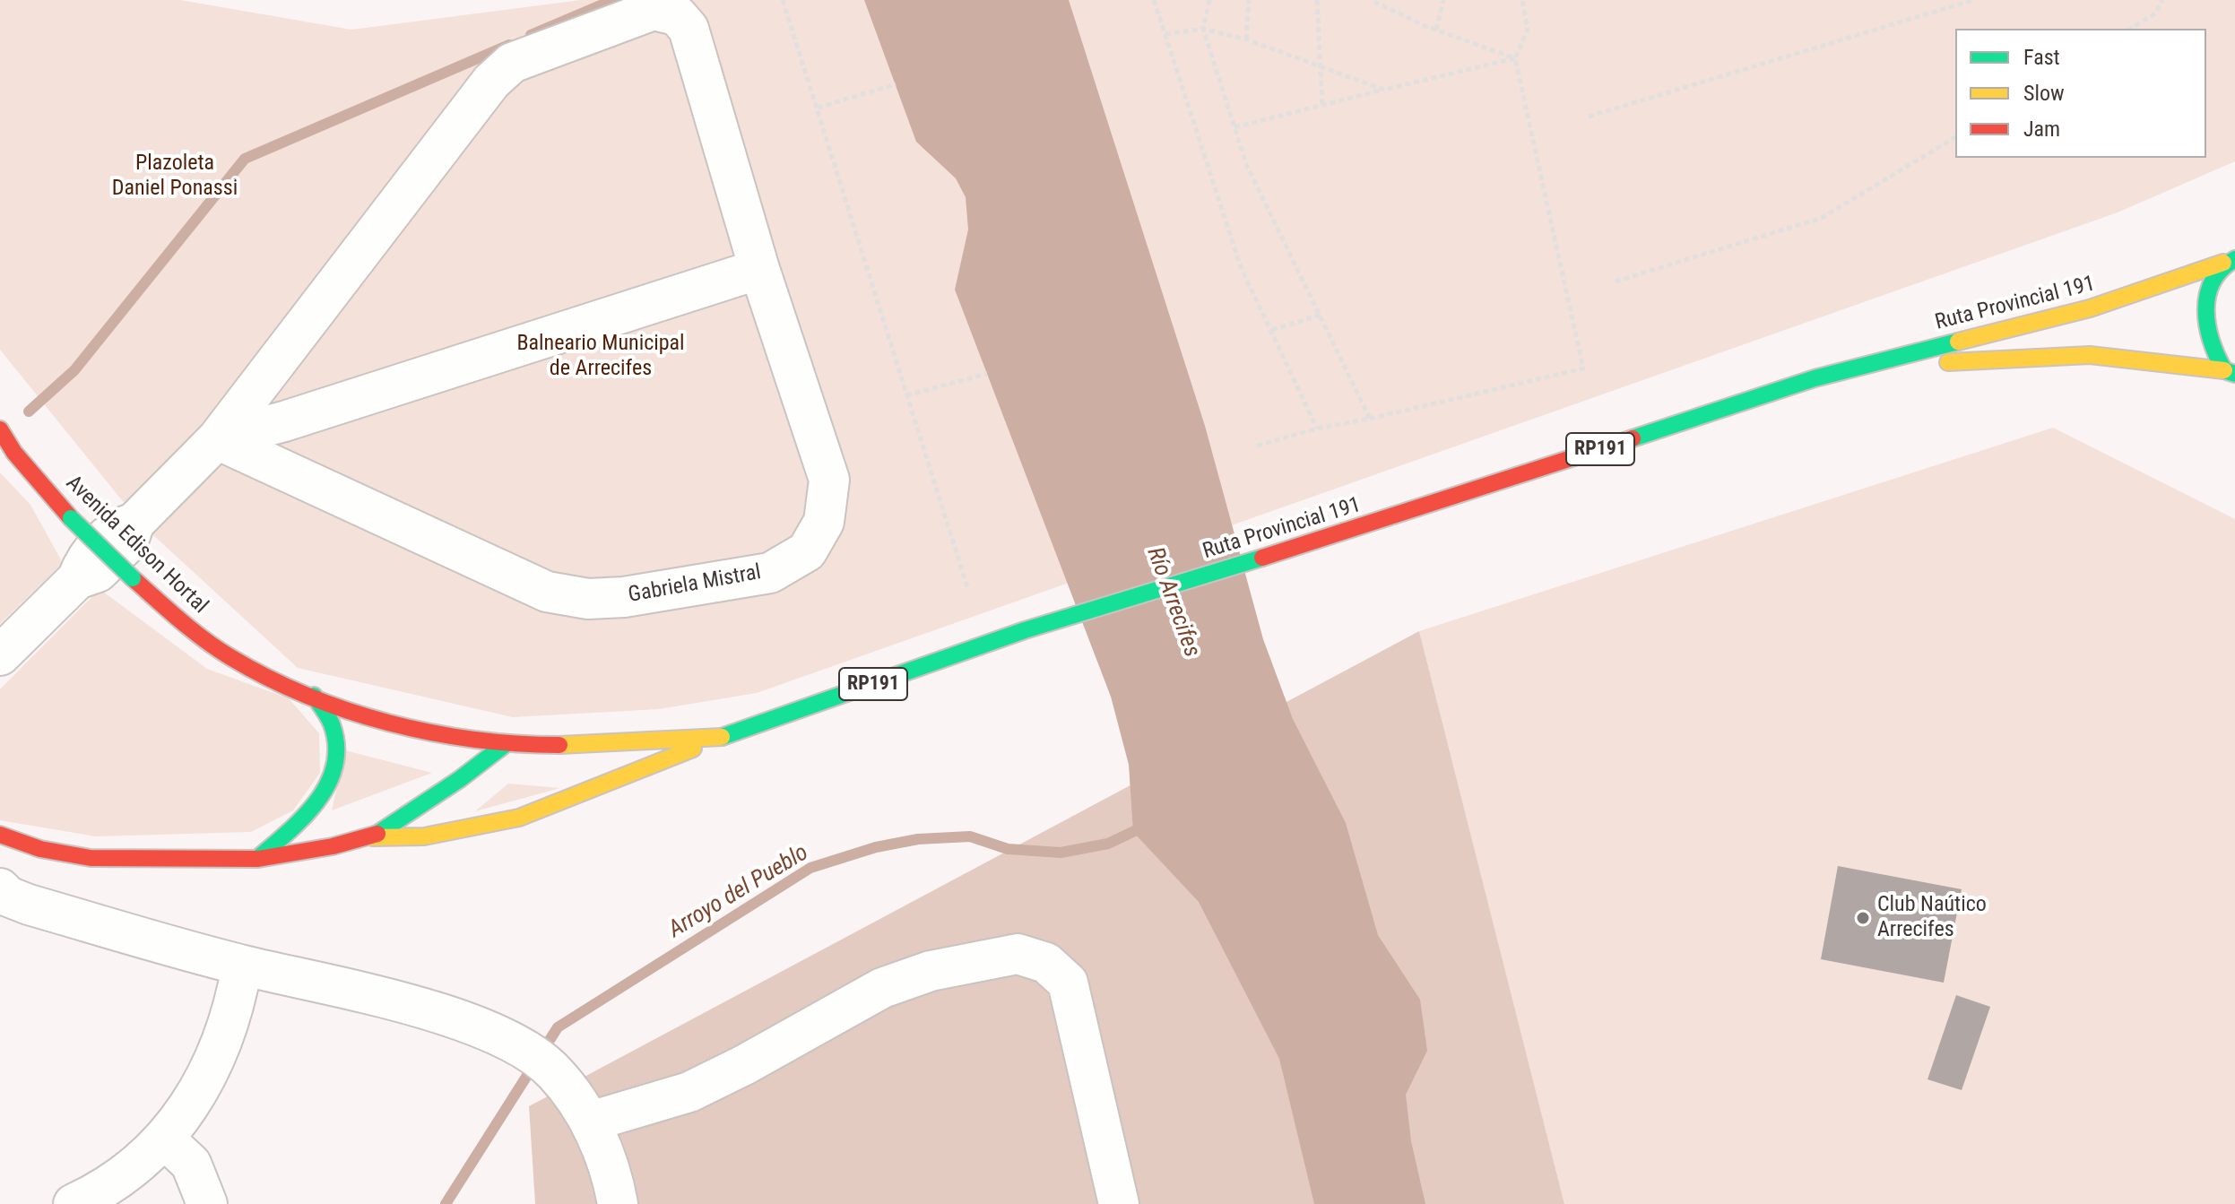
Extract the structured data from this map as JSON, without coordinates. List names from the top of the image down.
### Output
{
  "streets": {
    "main road": ["Ruta Provincial 191", "RP191", "Avenida Edison Hortal"],
    "street": ["Gabriela Mistral"]
  },
  "crossings": [
    ["Ruta Provincial 191", "RP191"],
    ["Ruta Provincial 191", "Avenida Edison Hortal"]
  ],
  "water": ["Río Arrecifes", "Arroyo del Pueblo"],
  "parks": ["Plazoleta Daniel Ponassi", "Balneario Municipal de Arrecifes"],
  "places": ["Club Naútico Arrecifes"],
  "legend": ["Fast", "Slow", "Jam"]
}
